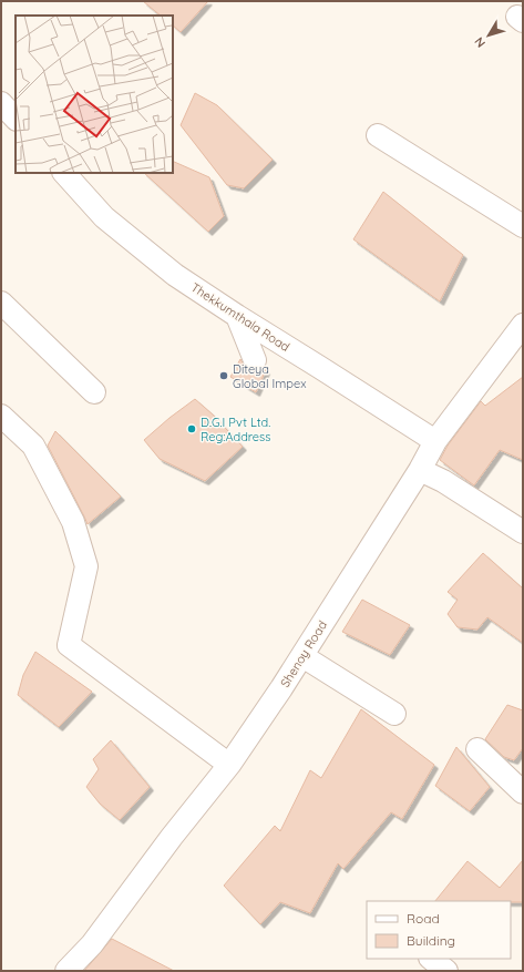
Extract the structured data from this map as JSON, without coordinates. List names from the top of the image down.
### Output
{
  "streets": {
    "street": ["Thekkumthala Road", "Shenoy Road"]
  },
  "crossings": [
    ["Thekkumthala Road", "Shenoy Road"]
  ],
  "places": ["Diteya Global Impex", "D.G.I Pvt Ltd. Reg:Address"],
  "legend": ["Road", "Building"],
  "north": "bottom left"
}
